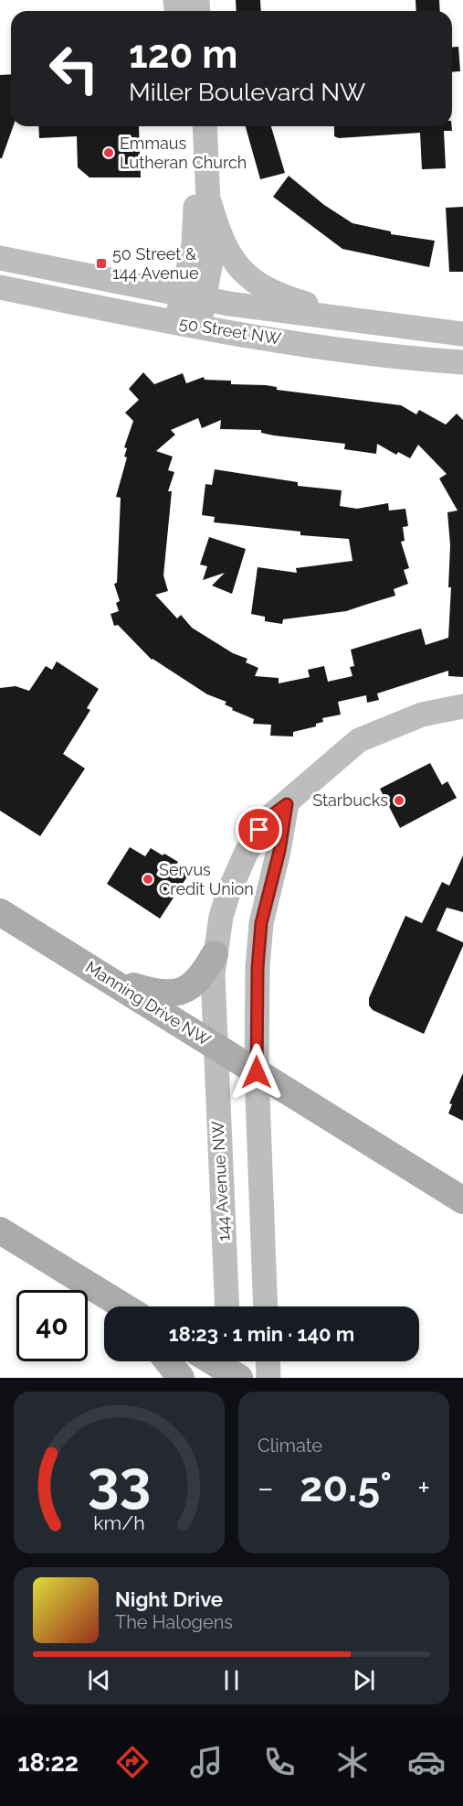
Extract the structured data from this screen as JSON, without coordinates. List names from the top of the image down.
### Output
{
  "streets": {
    "main road": ["50 Street NW", "Manning Drive NW", "144 Avenue NW"]
  },
  "crossings": [
    ["Manning Drive NW", "144 Avenue NW"]
  ],
  "places": {
    "other": ["Emmaus Lutheran Church", "Starbucks", "Servus Credit Union"],
    "transit": ["50 Street & 144 Avenue"]
  },
  "page": {
    "turn": ["120 m", "Miller Boulevard NW"],
    "limit": "40",
    "trip": "18:23 · 1 min · 140 m",
    "tile": "Climate",
    "heat": ["−", "20.5°", "+"],
    "song": ["Night Drive", "The Halogens"],
    "tabs": "18:22",
    "gauge": ["33", "km/h"]
  }
}
